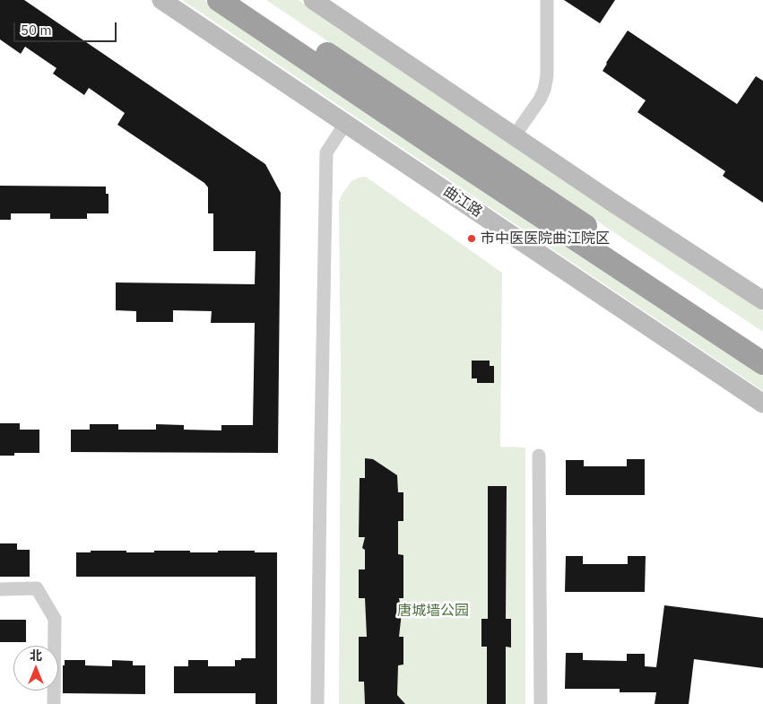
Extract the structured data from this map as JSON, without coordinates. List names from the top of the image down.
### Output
{
  "streets": {
    "main road": ["曲江路"]
  },
  "parks": ["唐城墙公园"],
  "places": ["市中医医院曲江院区"],
  "scale_bar": "50 m",
  "north": "top"
}
